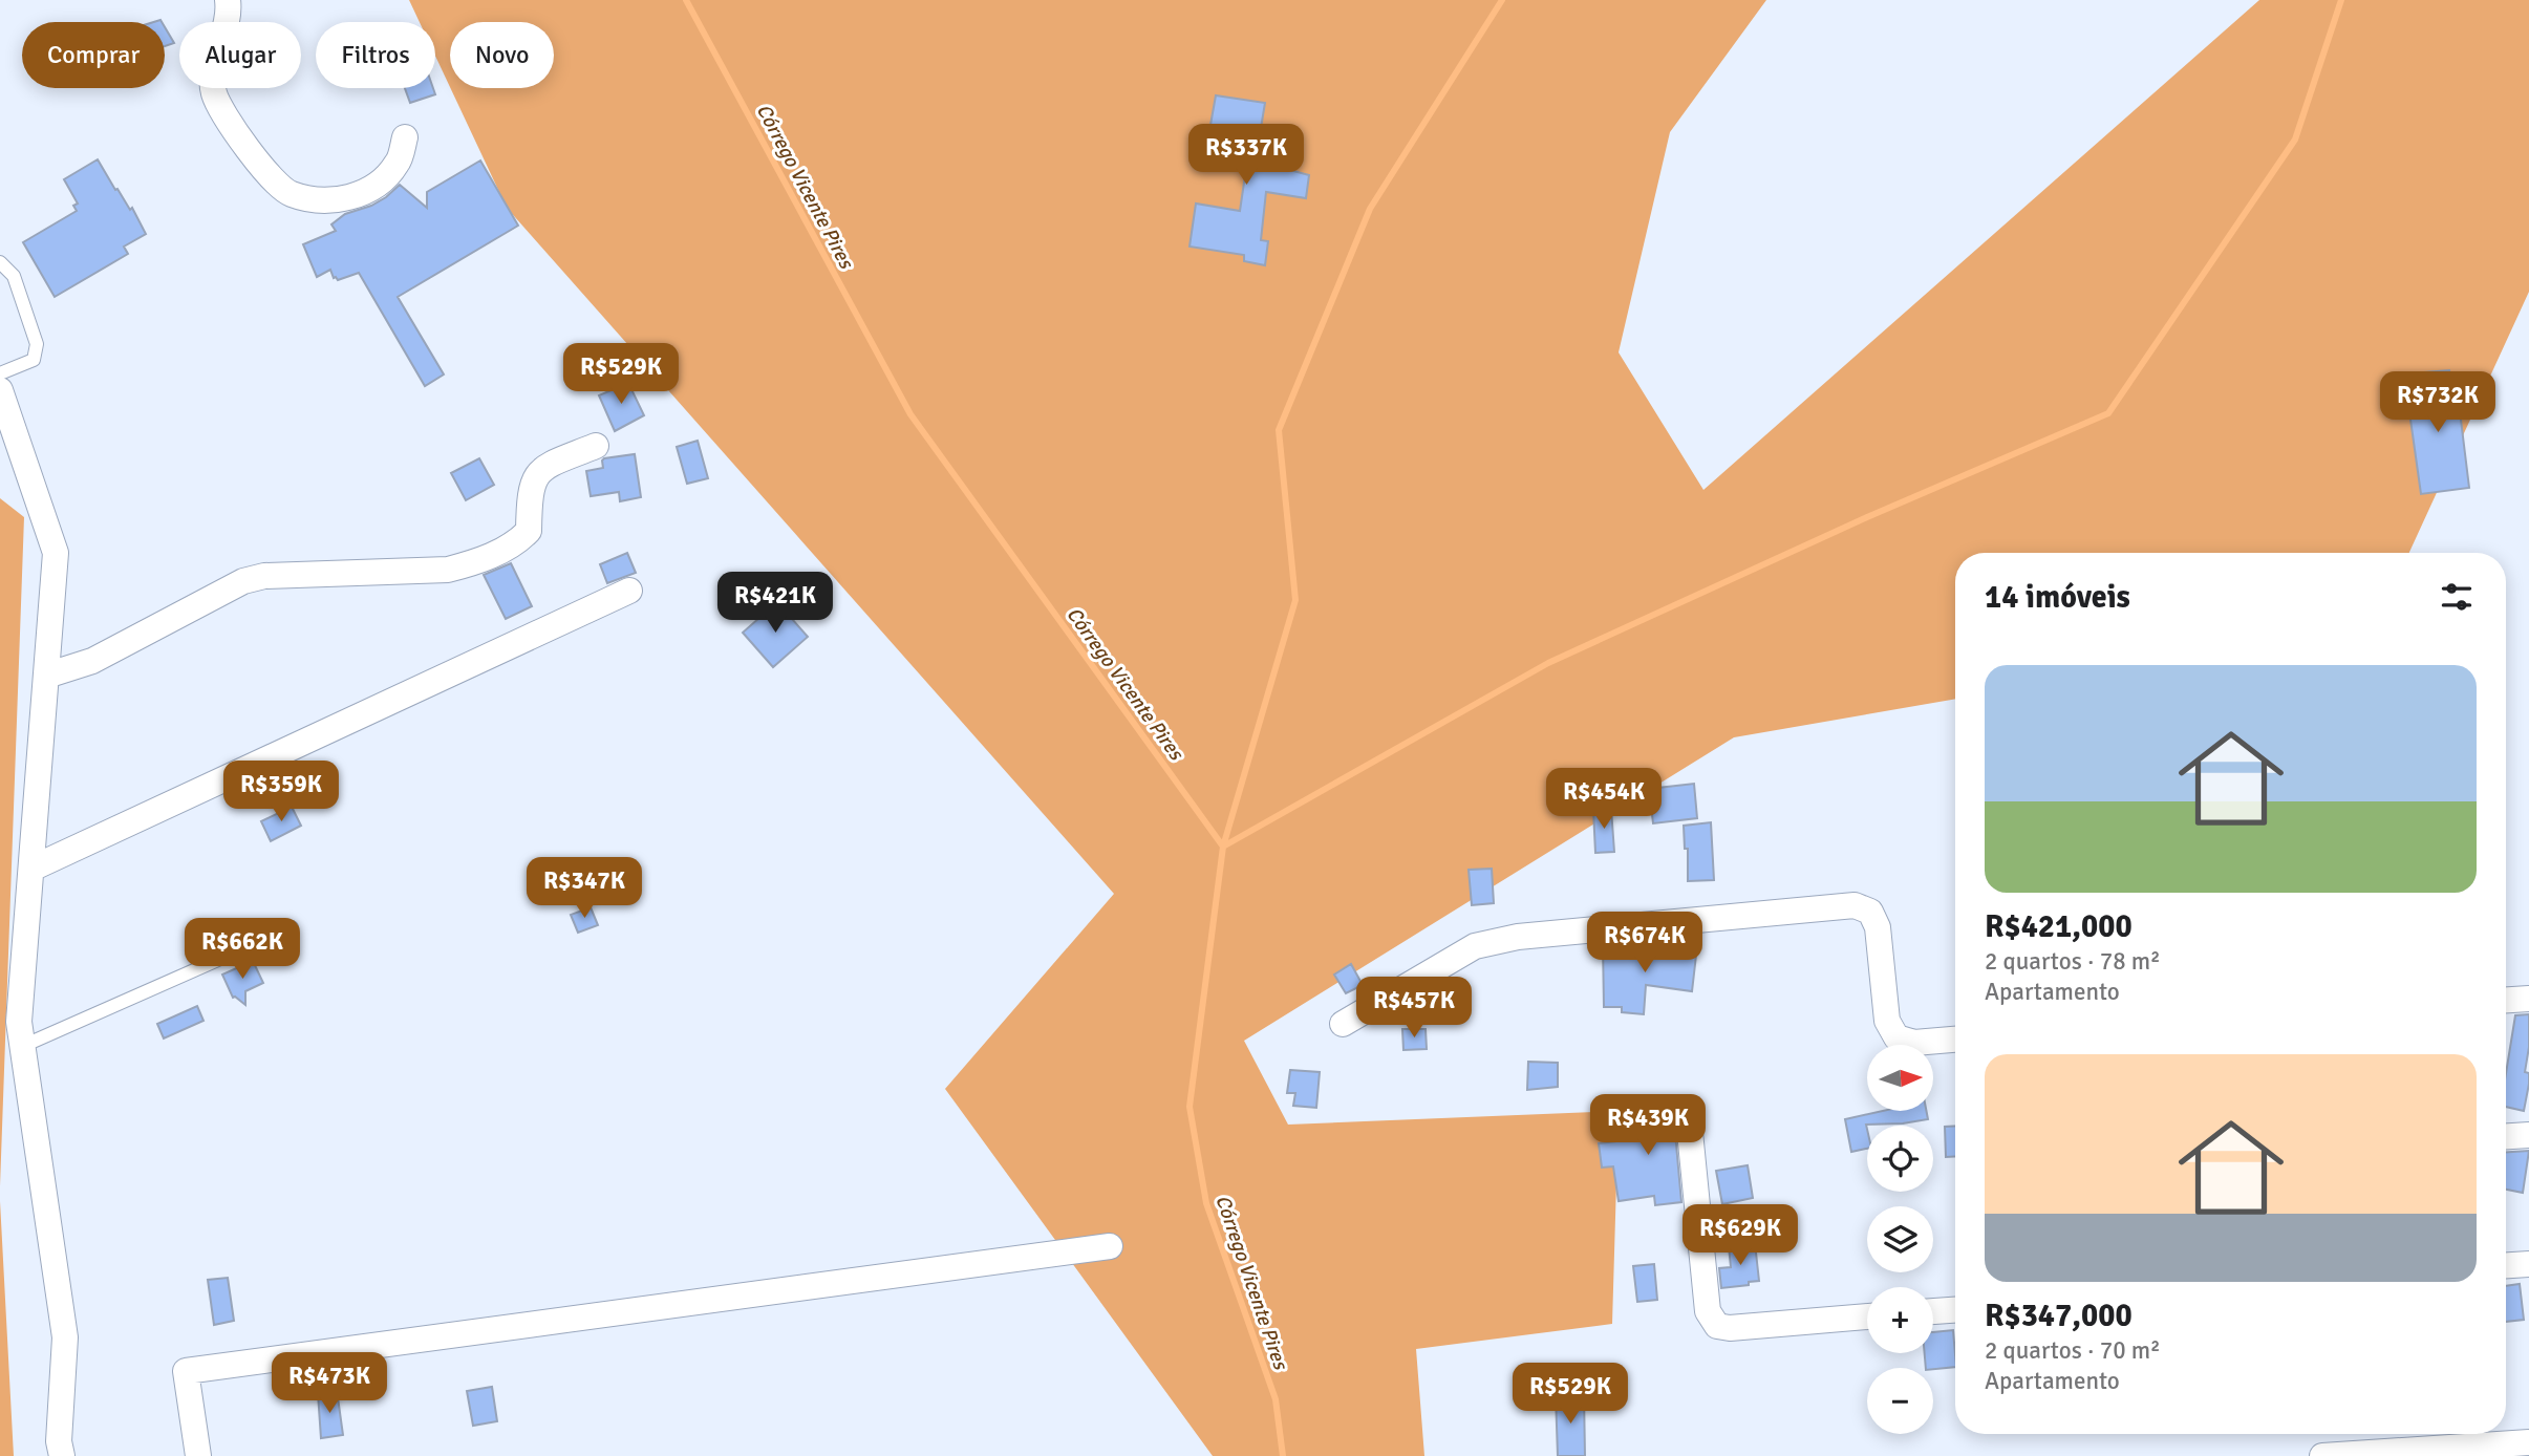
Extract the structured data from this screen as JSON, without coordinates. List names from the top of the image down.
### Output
{
  "water": ["Córrego Vicente Pires"],
  "north": "right",
  "page": {
    "chip": [
      "Comprar",
      "Alugar",
      "Filtros",
      "Novo"
    ],
    "price": [
      "R$337K",
      "R$529K",
      "R$732K",
      "R$421K",
      "R$359K",
      "R$454K",
      "R$347K",
      "R$674K",
      "R$662K",
      "R$457K",
      "R$439K",
      "R$629K",
      "R$473K",
      "R$529K"
    ],
    "heading": "14 imóveis",
    "list": [
      {
        "name": "R$421,000",
        "note": "2 quartos · 78 m² · Apartamento"
      },
      {
        "name": "R$347,000",
        "note": "2 quartos · 70 m² · Apartamento"
      }
    ],
    "map_buttons": ["+", "−"]
  }
}
